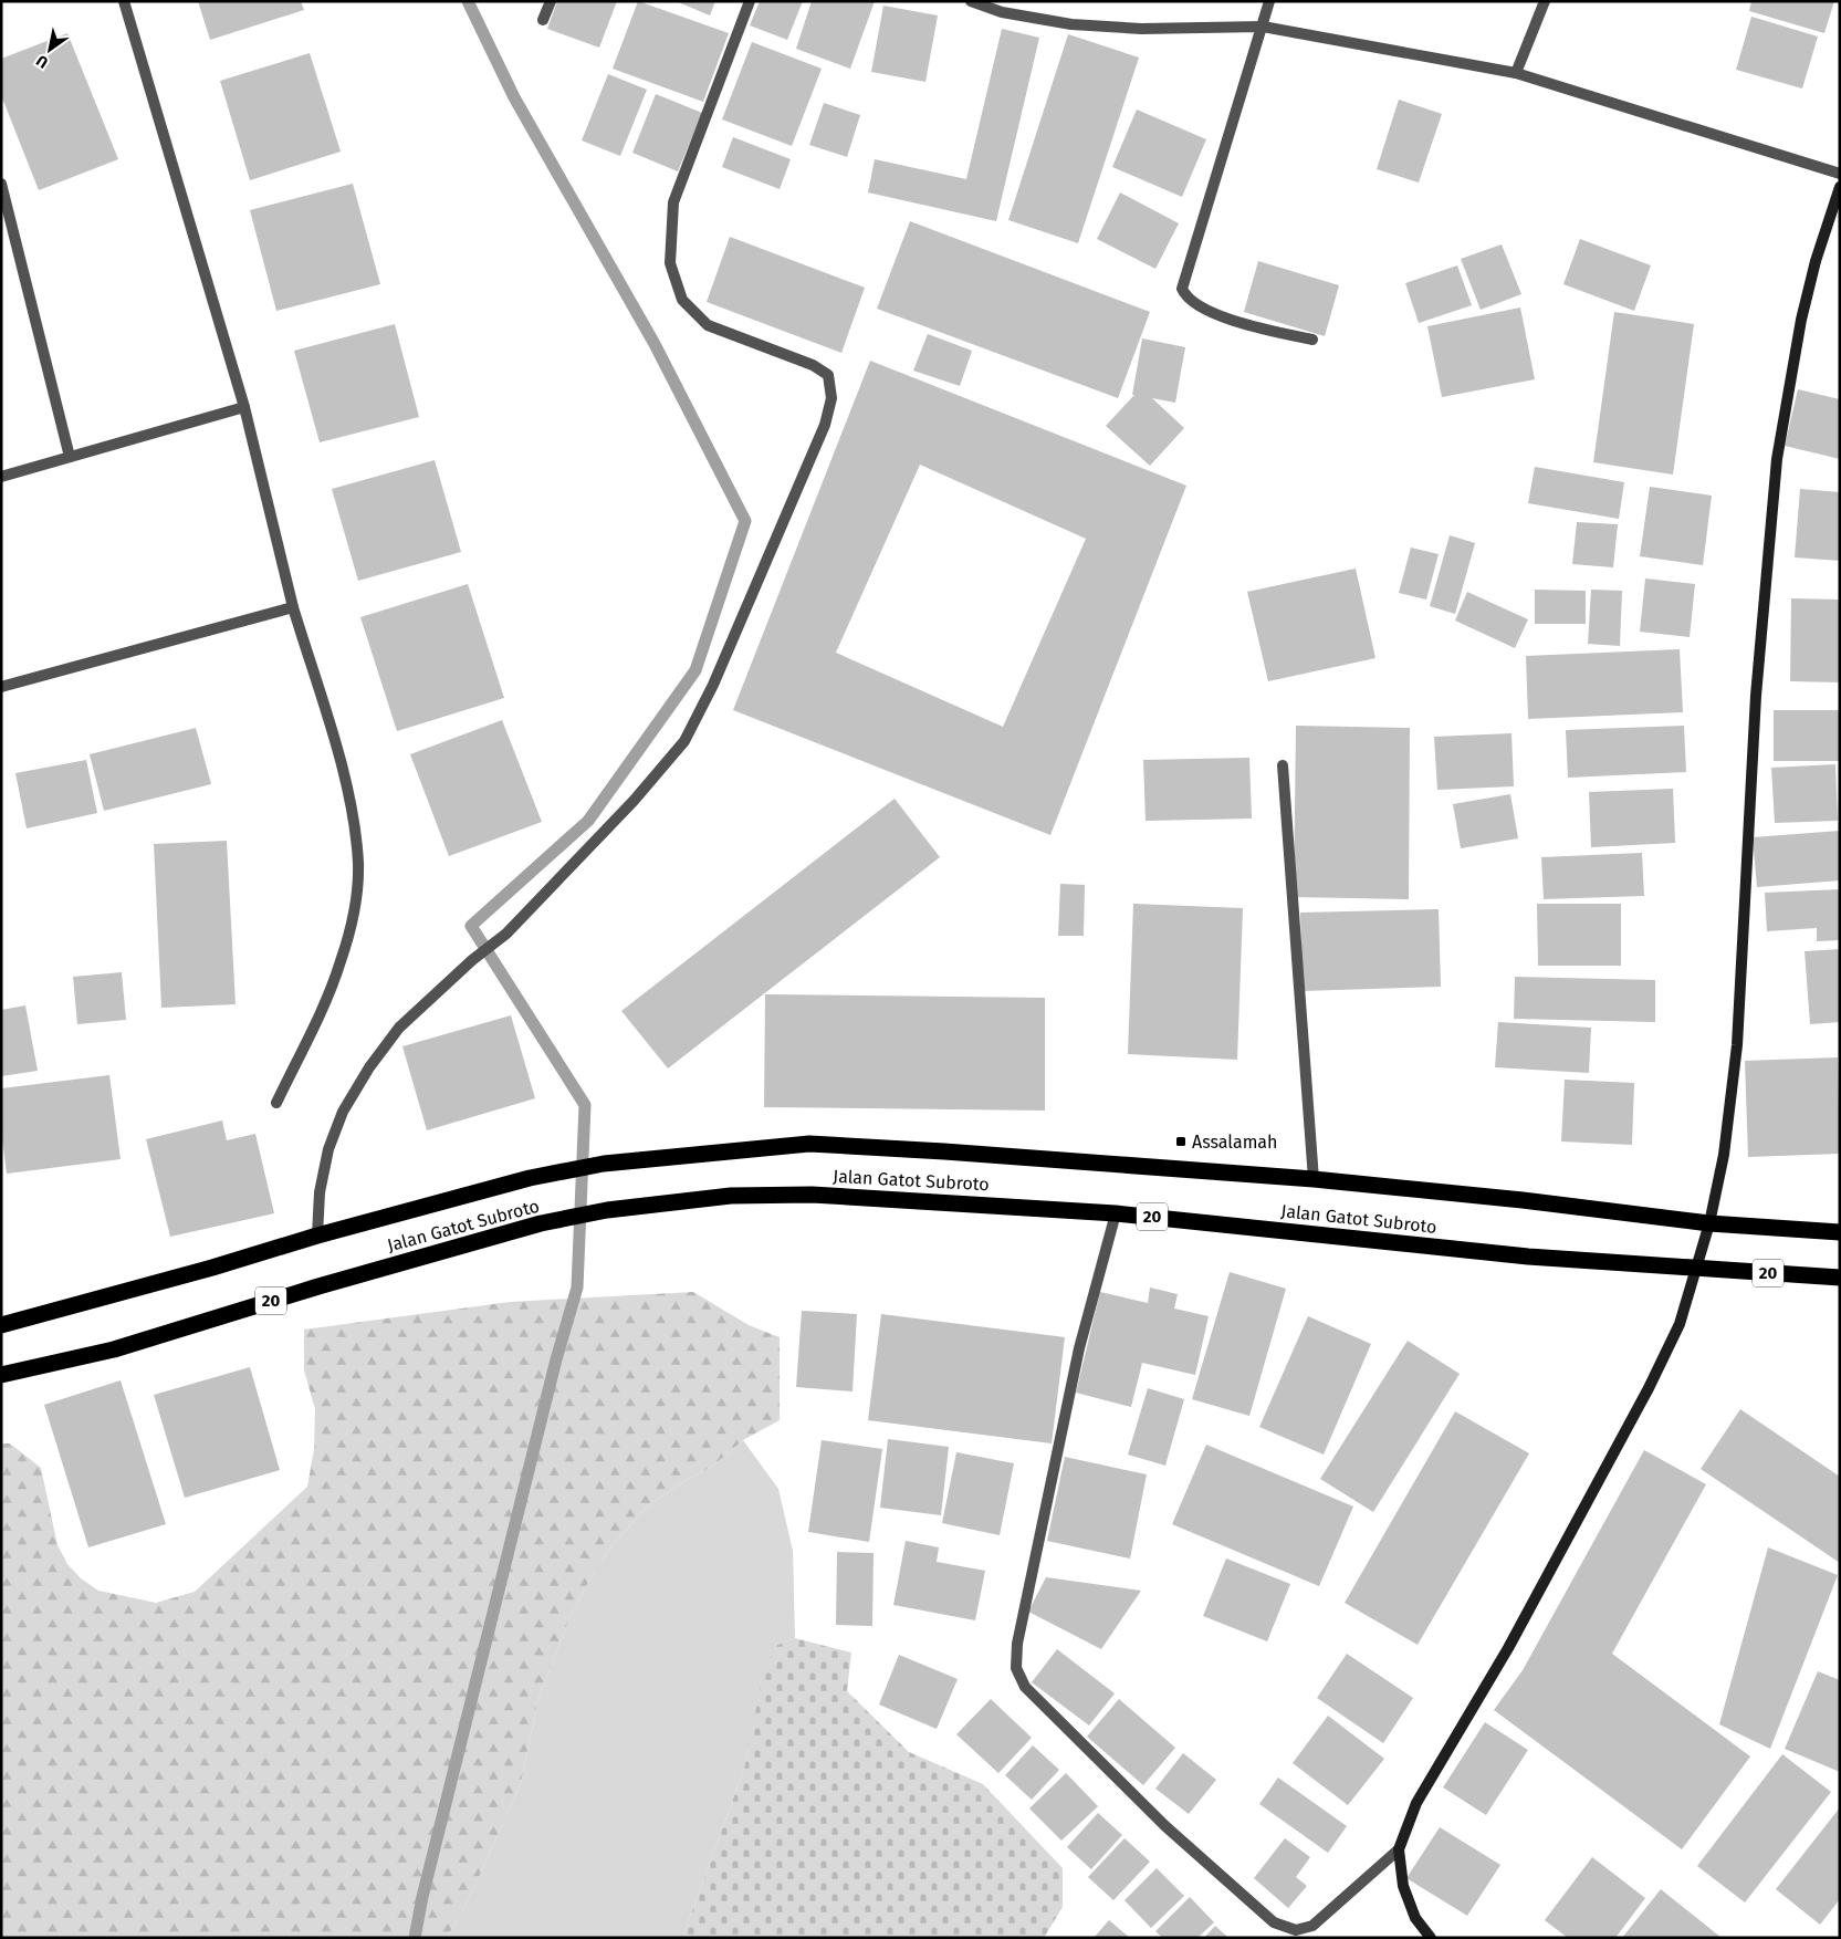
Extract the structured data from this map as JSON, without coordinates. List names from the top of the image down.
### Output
{
  "streets": {
    "highway": ["Jalan Gatot Subroto", "20"]
  },
  "places": {
    "transit": ["Assalamah"]
  },
  "north": "bottom left"
}
